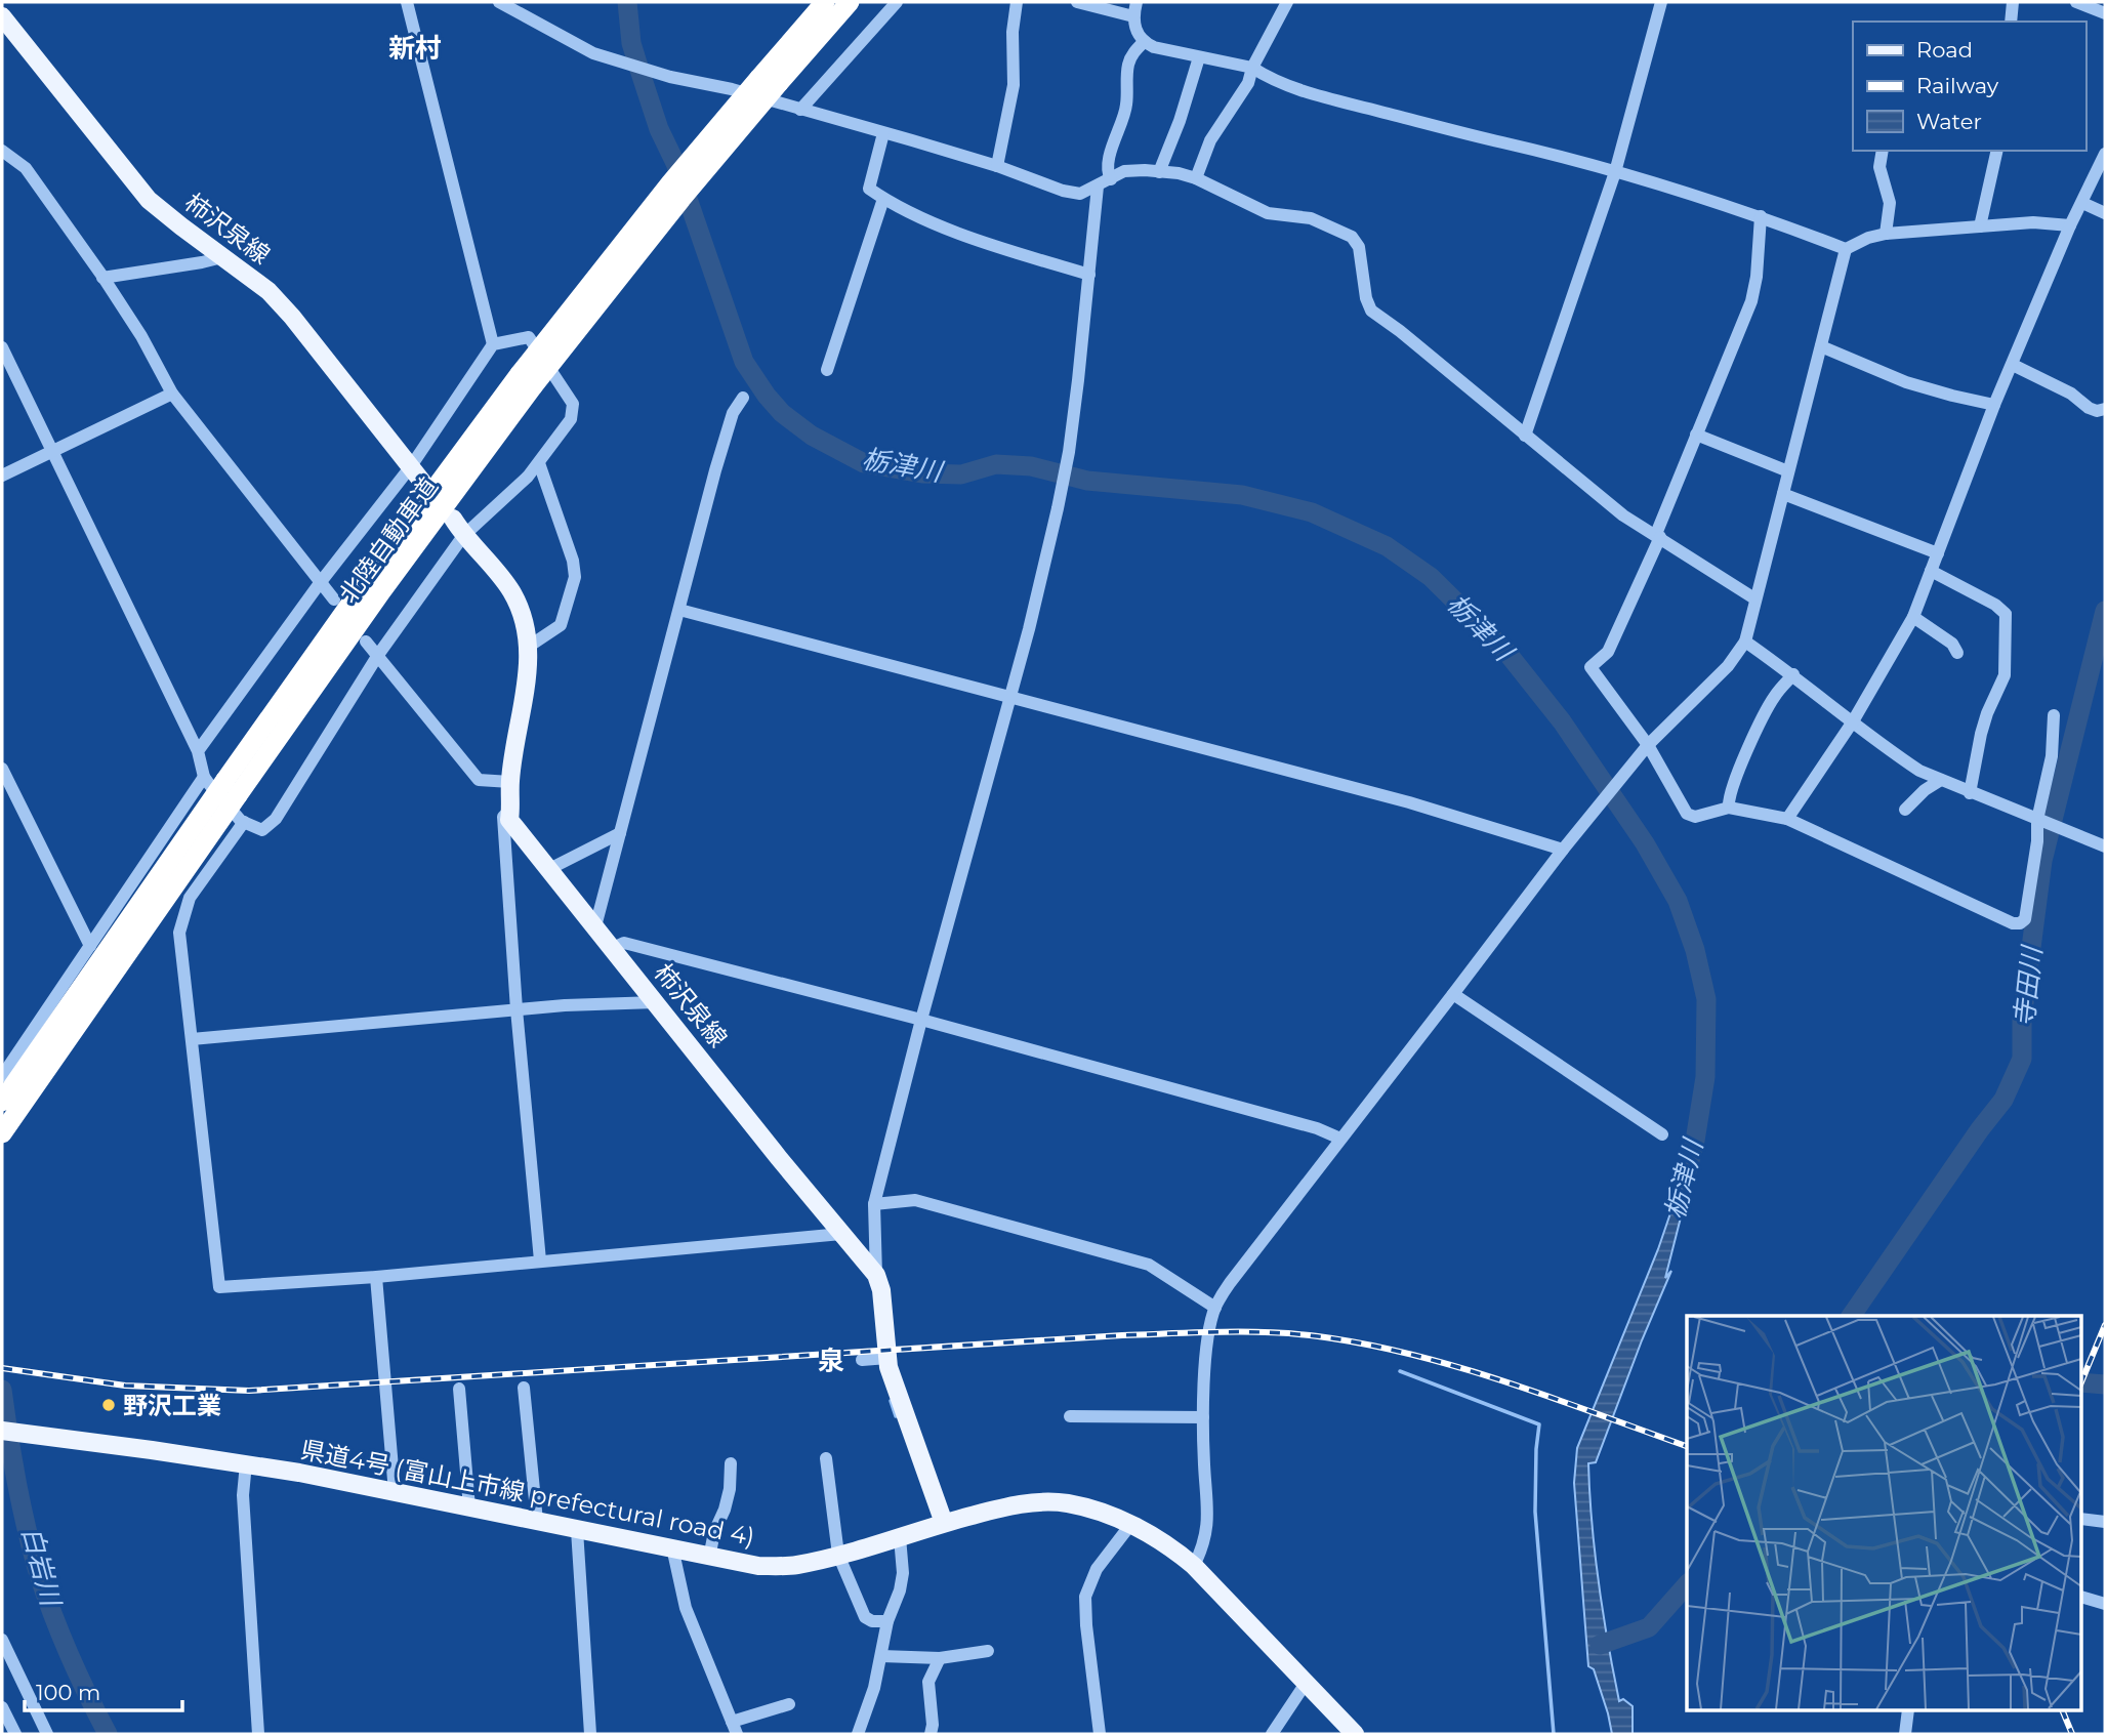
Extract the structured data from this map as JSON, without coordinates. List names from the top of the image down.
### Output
{
  "streets": {
    "highway": ["北陸自動車道"],
    "main road": ["柿沢泉線", "県道4号 (富山上市線 prefectural road 4)"]
  },
  "crossings": [
    ["柿沢泉線", "県道4号 (富山上市線 prefectural road 4)"]
  ],
  "districts": ["新村", "泉"],
  "water": ["栃津川", "寺田川", "白岩川"],
  "places": ["野沢工業"],
  "legend": ["Road", "Railway", "Water"],
  "scale_bar": "100 m"
}
